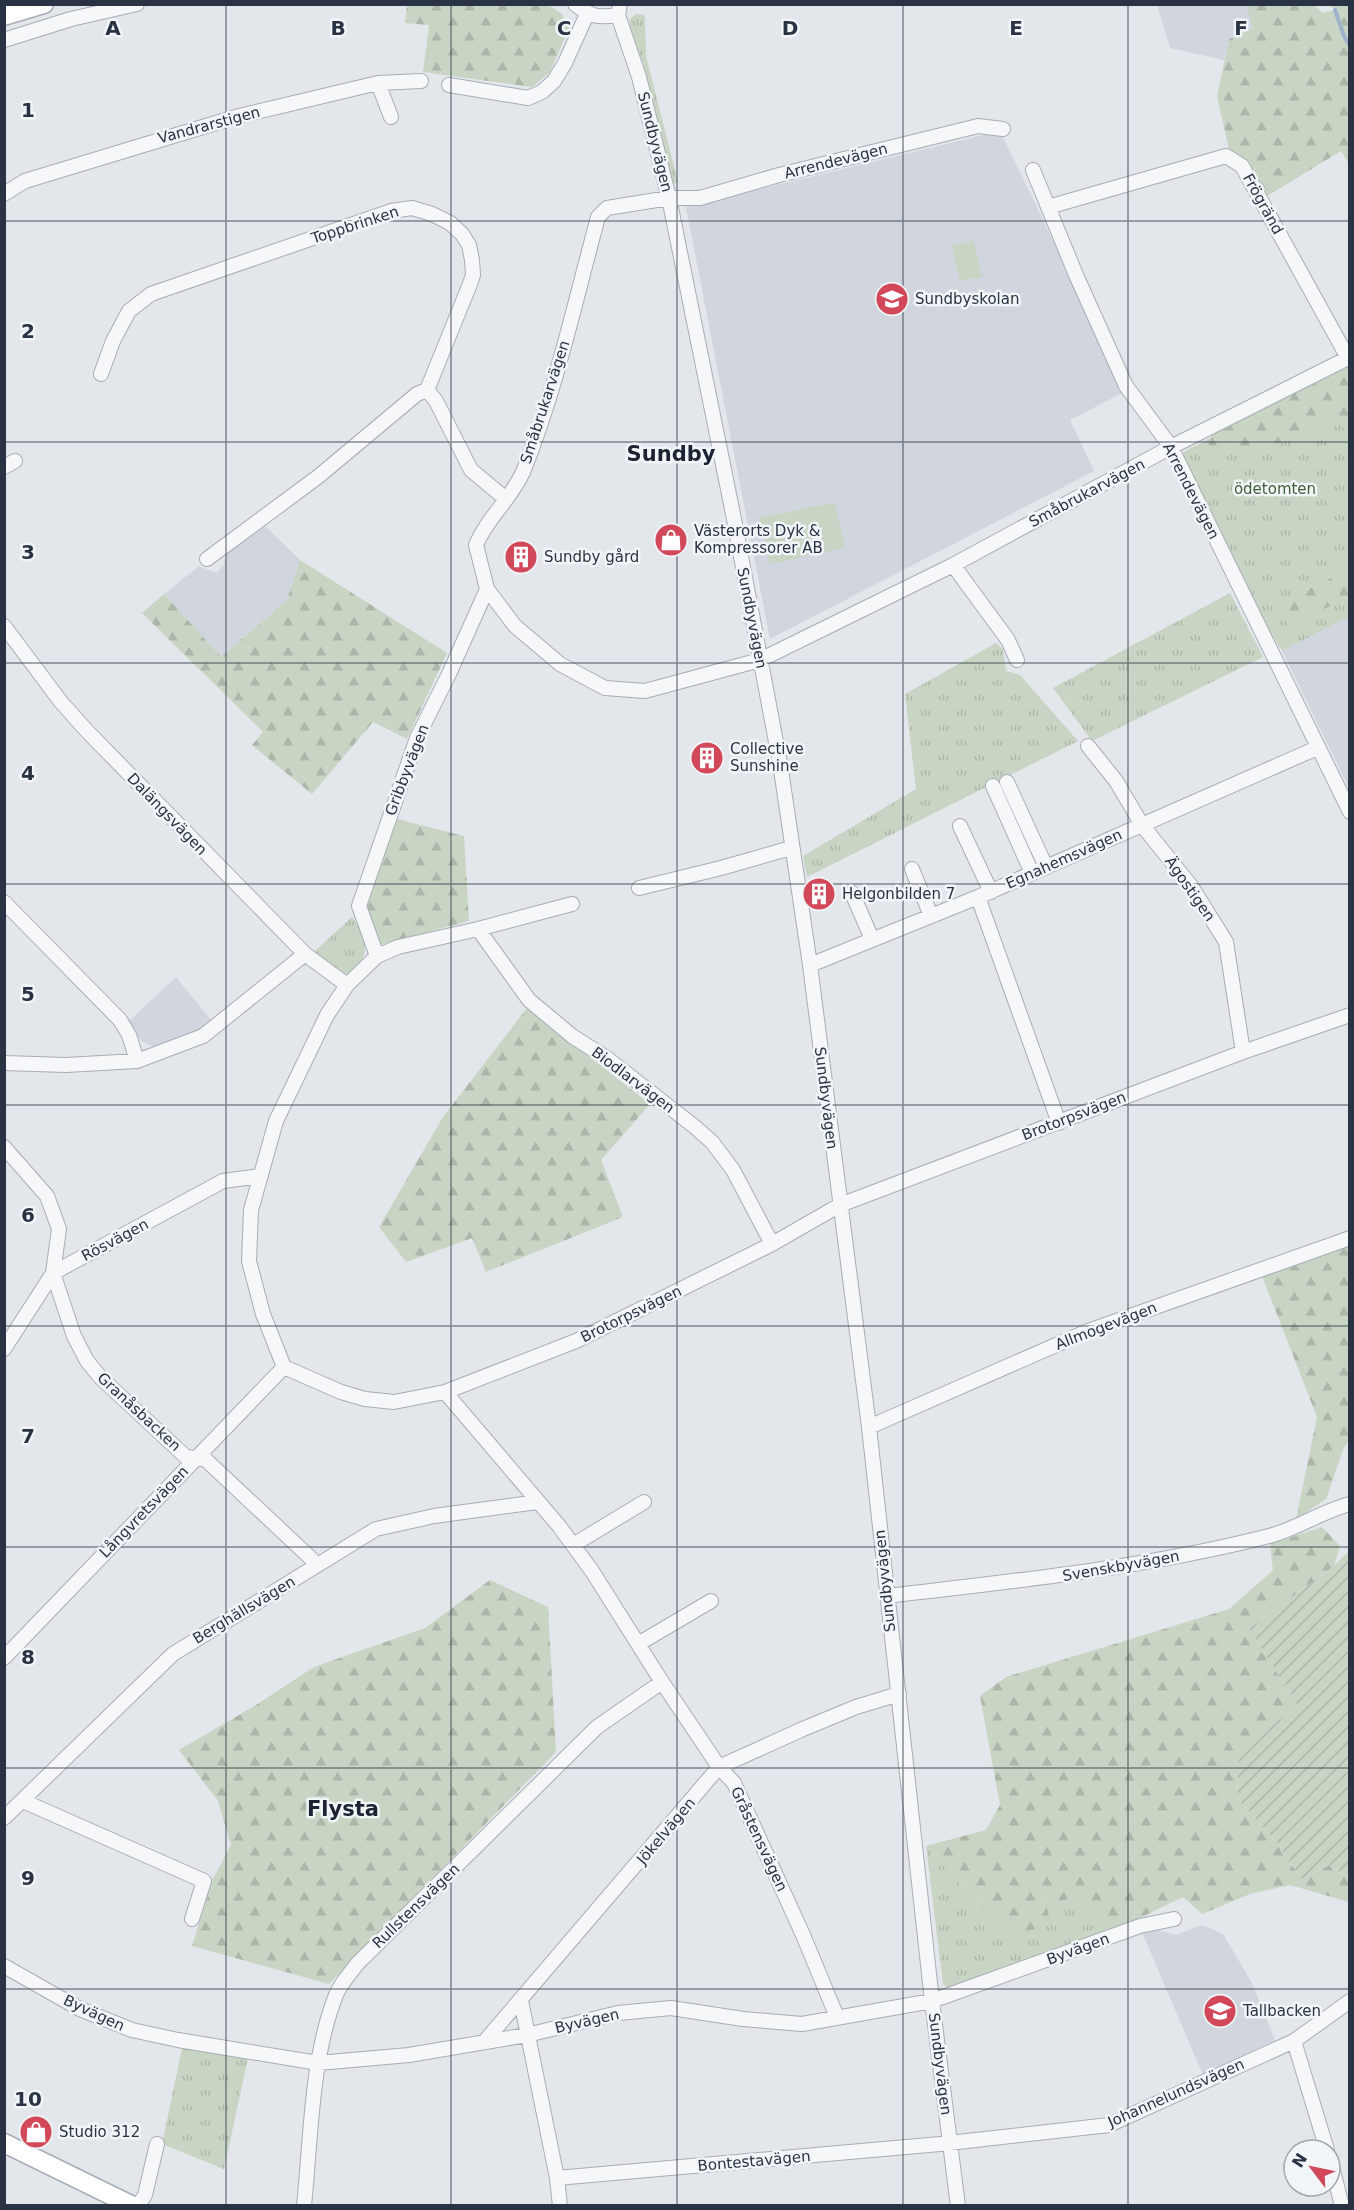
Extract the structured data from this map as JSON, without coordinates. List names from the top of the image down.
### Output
{
  "streets": {
    "street": [
      "Vandrarstigen",
      "Sundbyvägen",
      "Arrendevägen",
      "Frögränd",
      "Toppbrinken",
      "Småbrukarvägen",
      "Gribbyvägen",
      "Dalängsvägen",
      "Egnahemsvägen",
      "Ägostigen",
      "Biodlarvägen",
      "Brotorpsvägen",
      "Rösvägen",
      "Allmogevägen",
      "Granåsbacken",
      "Långvretsvägen",
      "Svenskbyvägen",
      "Berghällsvägen",
      "Jökelvägen",
      "Gråstensvägen",
      "Rullstensvägen",
      "Byvägen",
      "Johannelundsvägen",
      "Bontestavägen"
    ]
  },
  "crossings": [
    ["Sundbyvägen", "Arrendevägen"],
    ["Sundbyvägen", "Småbrukarvägen"],
    ["Sundbyvägen", "Egnahemsvägen"],
    ["Sundbyvägen", "Brotorpsvägen"],
    ["Sundbyvägen", "Allmogevägen"],
    ["Sundbyvägen", "Svenskbyvägen"],
    ["Sundbyvägen", "Jökelvägen"],
    ["Sundbyvägen", "Byvägen"],
    ["Sundbyvägen", "Johannelundsvägen"],
    ["Sundbyvägen", "Bontestavägen"],
    ["Arrendevägen", "Frögränd"],
    ["Arrendevägen", "Småbrukarvägen"],
    ["Arrendevägen", "Egnahemsvägen"],
    ["Frögränd", "Småbrukarvägen"],
    ["Småbrukarvägen", "Gribbyvägen"],
    ["Egnahemsvägen", "Ägostigen"],
    ["Ägostigen", "Brotorpsvägen"],
    ["Biodlarvägen", "Brotorpsvägen"],
    ["Brotorpsvägen", "Långvretsvägen"],
    ["Brotorpsvägen", "Gråstensvägen"],
    ["Rösvägen", "Granåsbacken"],
    ["Granåsbacken", "Långvretsvägen"],
    ["Granåsbacken", "Berghällsvägen"],
    ["Berghällsvägen", "Gråstensvägen"],
    ["Jökelvägen", "Gråstensvägen"],
    ["Jökelvägen", "Byvägen"],
    ["Gråstensvägen", "Rullstensvägen"],
    ["Gråstensvägen", "Byvägen"],
    ["Rullstensvägen", "Byvägen"],
    ["Johannelundsvägen", "Bontestavägen"]
  ],
  "districts": ["Sundby", "Flysta"],
  "parks": ["ödetomten"],
  "places": {
    "school or university": ["Sundbyskolan", "Tallbacken"],
    "shop": ["Västerorts Dyk & Kompressorer AB", "Studio 312"],
    "building": ["Sundby gård", "Collective Sunshine", "Helgonbilden 7"]
  },
  "north": "top left",
  "grid": {
    "columns": [
      "A",
      "B",
      "C",
      "D",
      "E",
      "F"
    ],
    "rows": [
      "1",
      "2",
      "3",
      "4",
      "5",
      "6",
      "7",
      "8",
      "9",
      "10"
    ]
  }
}
